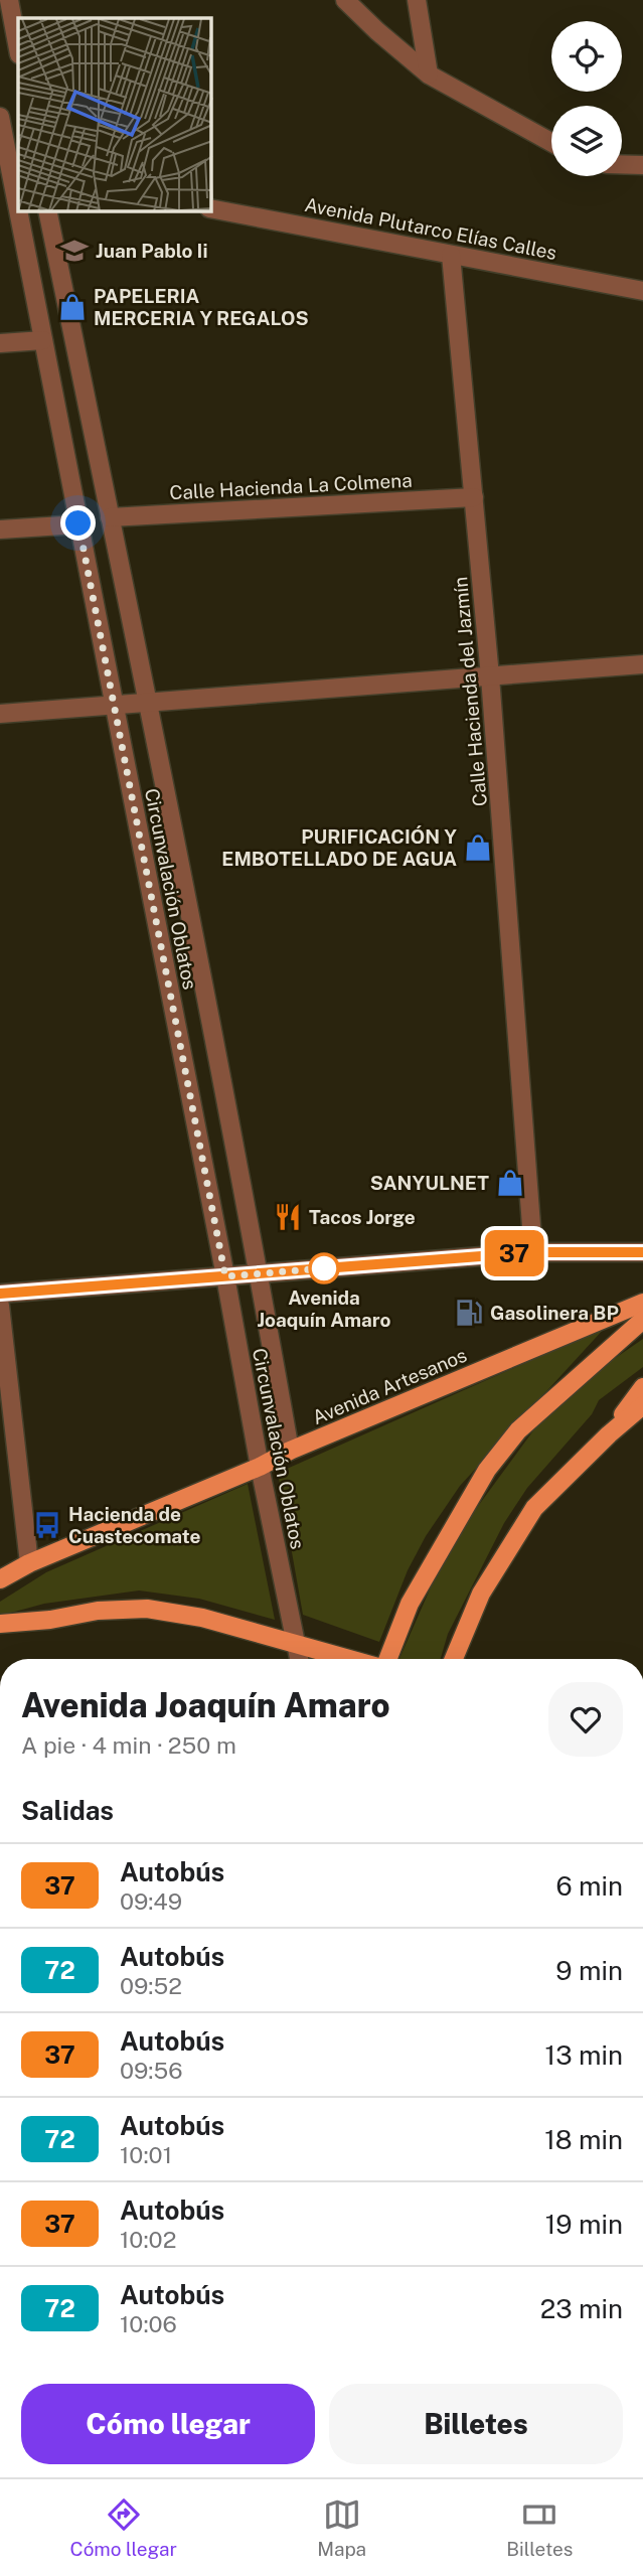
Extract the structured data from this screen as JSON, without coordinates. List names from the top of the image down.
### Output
{
  "streets": {
    "main road": ["Avenida Artesanos"],
    "street": [
      "Avenida Plutarco Elías Calles",
      "Calle Hacienda La Colmena",
      "Calle Hacienda del Jazmín",
      "Circunvalación Oblatos"
    ]
  },
  "crossings": [
    ["Avenida Plutarco Elías Calles", "Calle Hacienda del Jazmín"],
    ["Calle Hacienda La Colmena", "Calle Hacienda del Jazmín"],
    ["Calle Hacienda La Colmena", "Circunvalación Oblatos"],
    ["Circunvalación Oblatos", "Avenida Artesanos"]
  ],
  "places": {
    "school or university": ["Juan Pablo Ii"],
    "shop": ["PAPELERIA MERCERIA Y REGALOS", "PURIFICACIÓN Y EMBOTELLADO DE AGUA", "SANYULNET"],
    "restaurant": ["Tacos Jorge"],
    "other": ["Avenida Joaquín Amaro"],
    "fuel station": ["Gasolinera BP"],
    "bus stop": ["Hacienda de Cuastecomate"]
  },
  "lines": ["bus line 37"],
  "page": {
    "on_map": "37",
    "heading": [
      ["Avenida Joaquín Amaro", "A pie · 4 min · 250 m"],
      "Salidas"
    ],
    "list": [
      {
        "mark": "37",
        "name": "Autobús",
        "note": "09:49",
        "value": "6 min"
      },
      {
        "mark": "72",
        "name": "Autobús",
        "note": "09:52",
        "value": "9 min"
      },
      {
        "mark": "37",
        "name": "Autobús",
        "note": "09:56",
        "value": "13 min"
      },
      {
        "mark": "72",
        "name": "Autobús",
        "note": "10:01",
        "value": "18 min"
      },
      {
        "mark": "37",
        "name": "Autobús",
        "note": "10:02",
        "value": "19 min"
      },
      {
        "mark": "72",
        "name": "Autobús",
        "note": "10:06",
        "value": "23 min"
      }
    ],
    "buttons": ["Cómo llegar", "Billetes"],
    "tabs": ["Cómo llegar", "Mapa", "Billetes"]
  }
}
